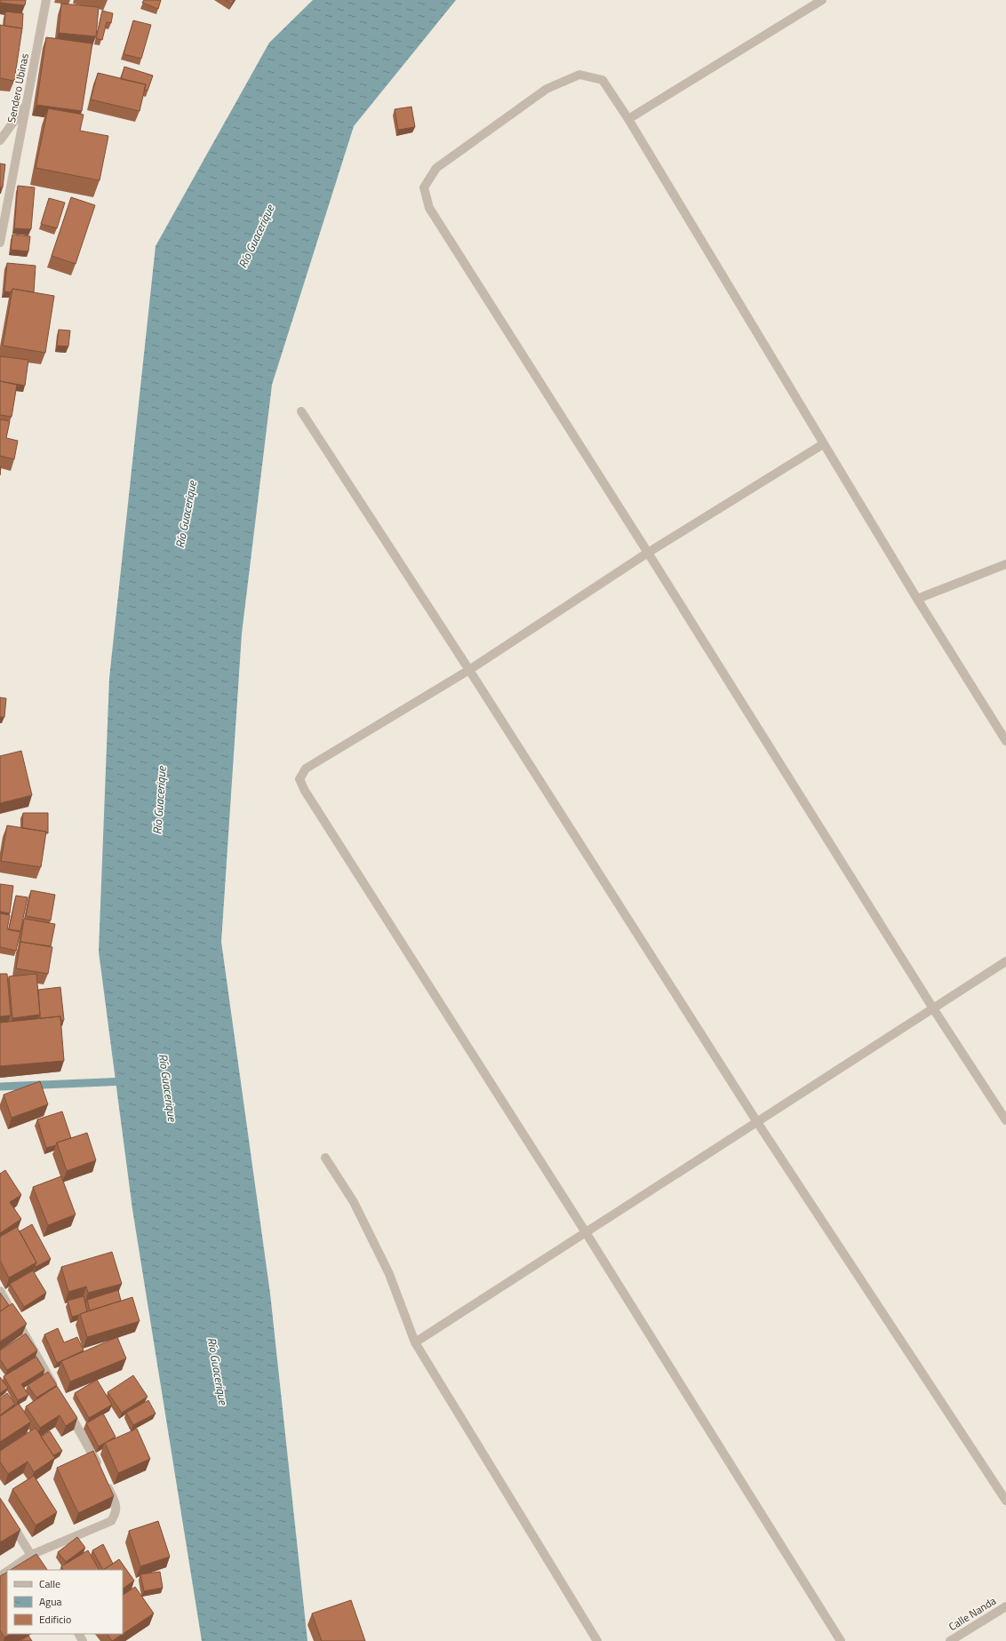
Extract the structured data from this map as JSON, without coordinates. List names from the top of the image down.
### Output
{
  "streets": {
    "street": ["Sendero Ubinas", "Calle Nanda"]
  },
  "water": ["Río Guacerique"],
  "legend": ["Calle", "Agua", "Edificio"]
}
